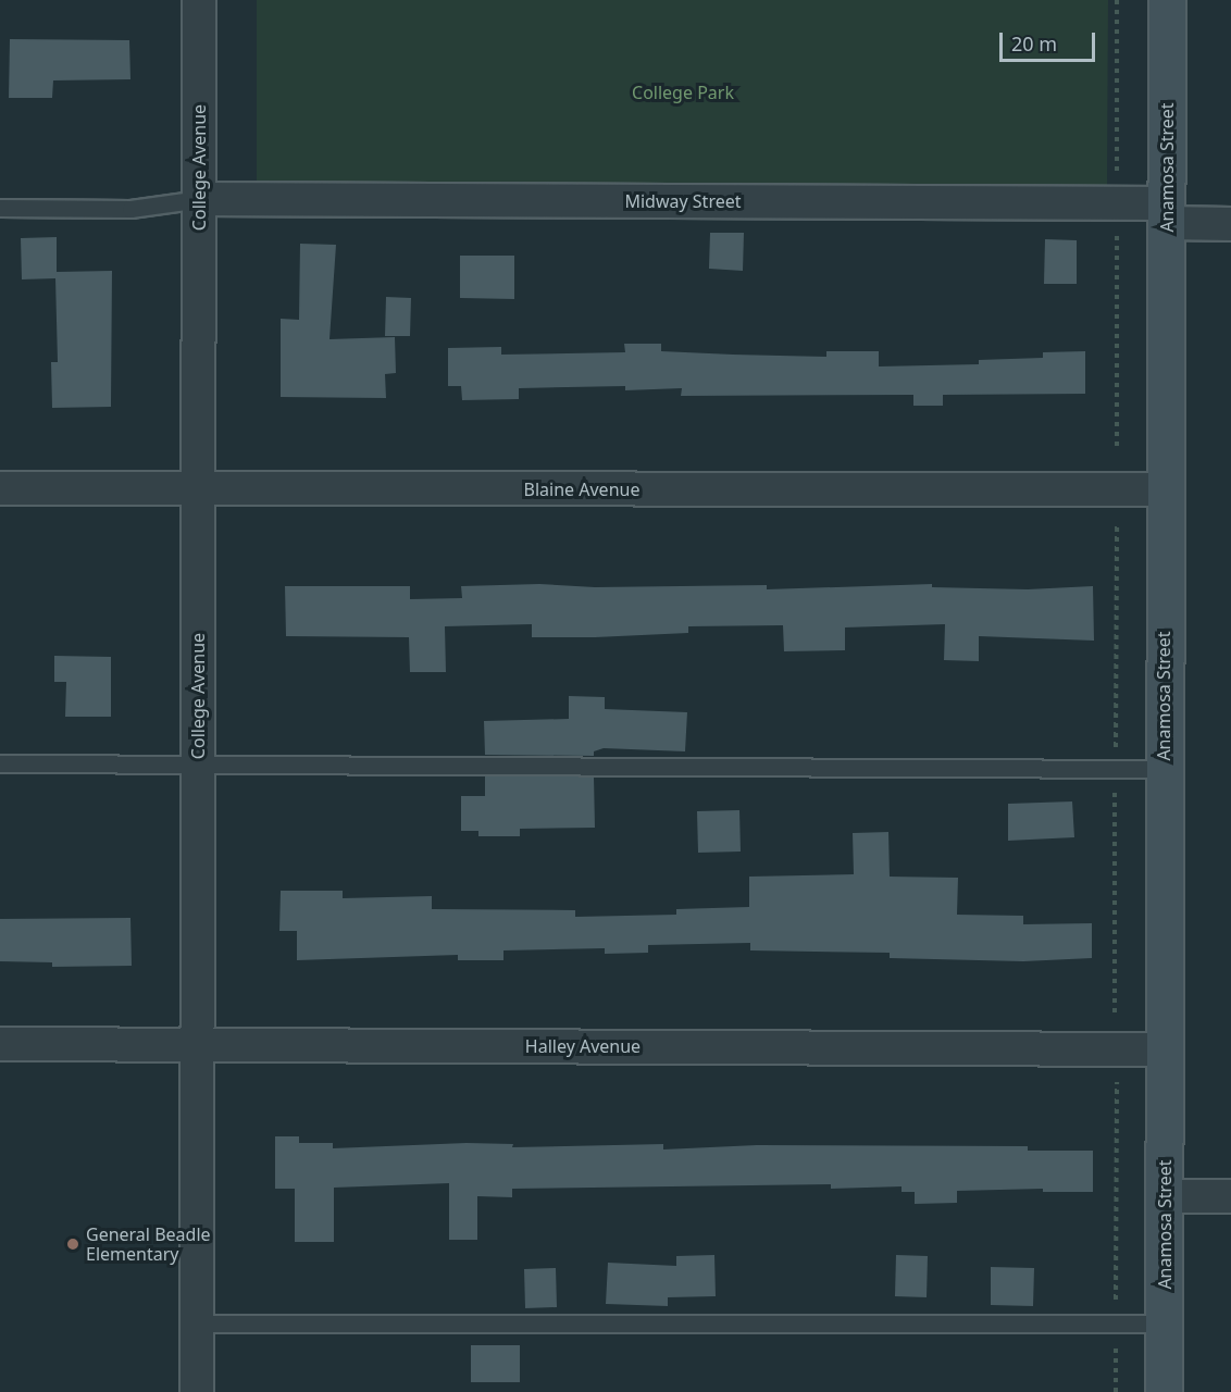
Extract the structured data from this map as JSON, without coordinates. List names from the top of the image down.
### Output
{
  "streets": {
    "main road": ["Anamosa Street"],
    "street": [
      "College Avenue",
      "Midway Street",
      "Blaine Avenue",
      "Halley Avenue"
    ]
  },
  "crossings": [
    ["College Avenue", "Midway Street"],
    ["College Avenue", "Blaine Avenue"],
    ["College Avenue", "Halley Avenue"],
    ["Anamosa Street", "Midway Street"],
    ["Anamosa Street", "Blaine Avenue"],
    ["Anamosa Street", "Halley Avenue"]
  ],
  "parks": ["College Park"],
  "places": ["General Beadle Elementary"],
  "scale_bar": "20 m"
}
